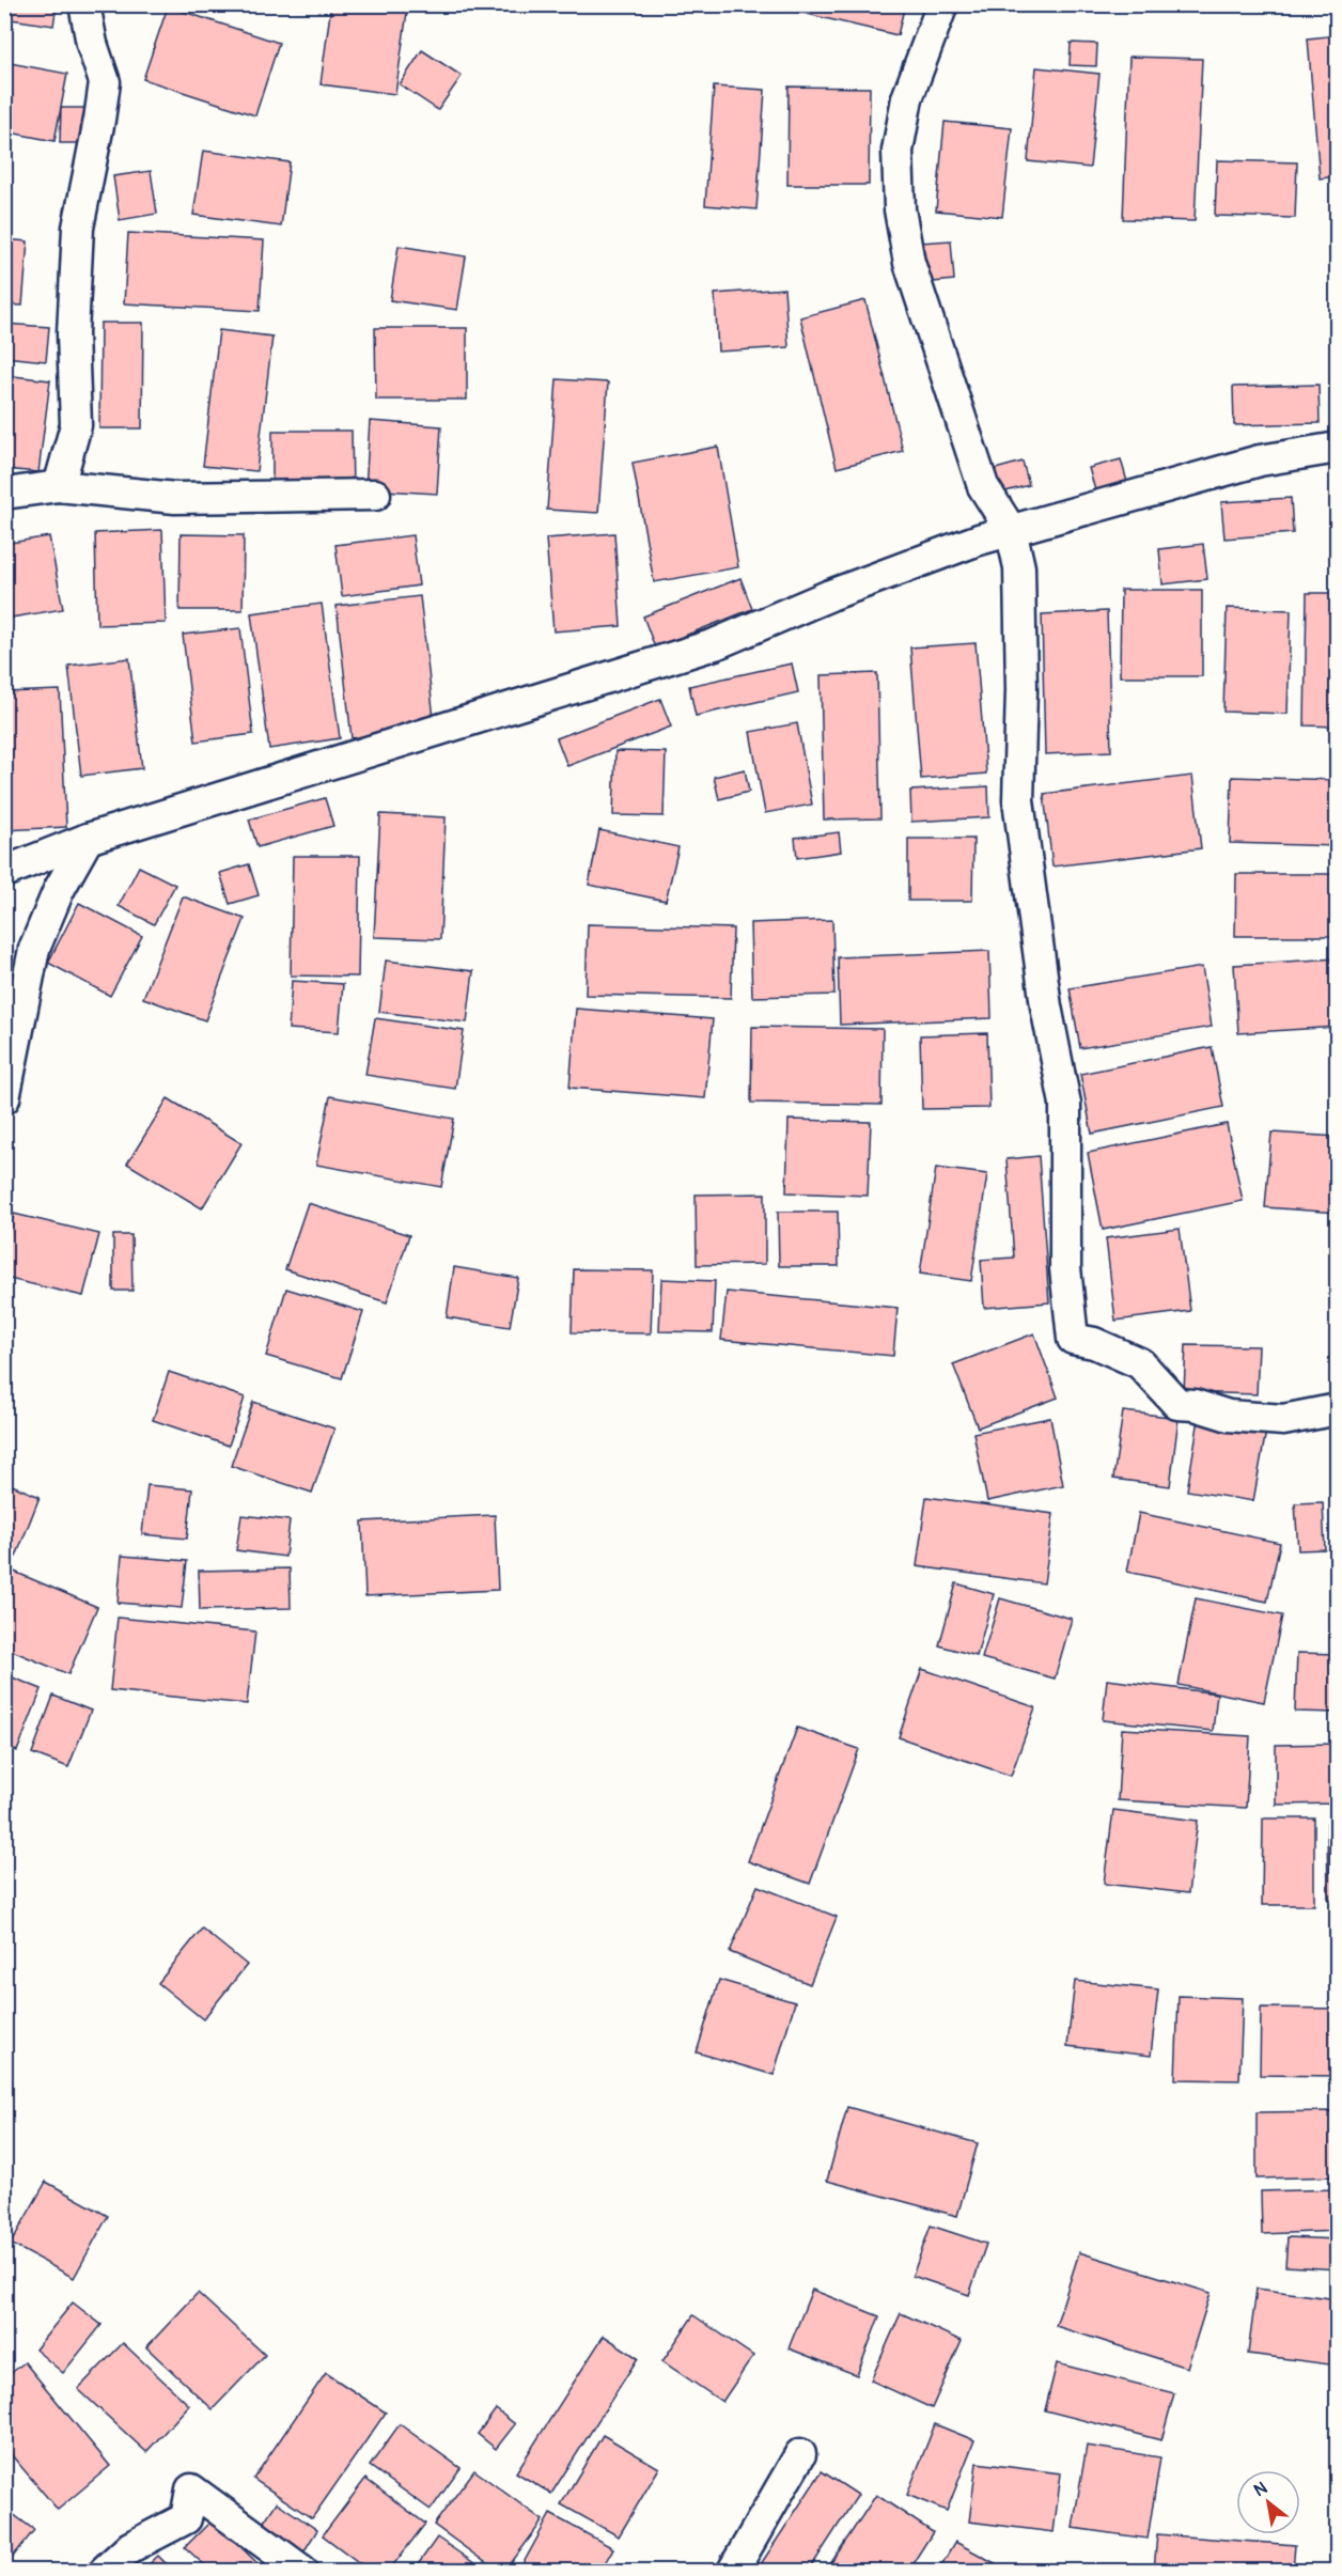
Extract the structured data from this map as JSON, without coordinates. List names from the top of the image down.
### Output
{
  "north": "top left"
}
